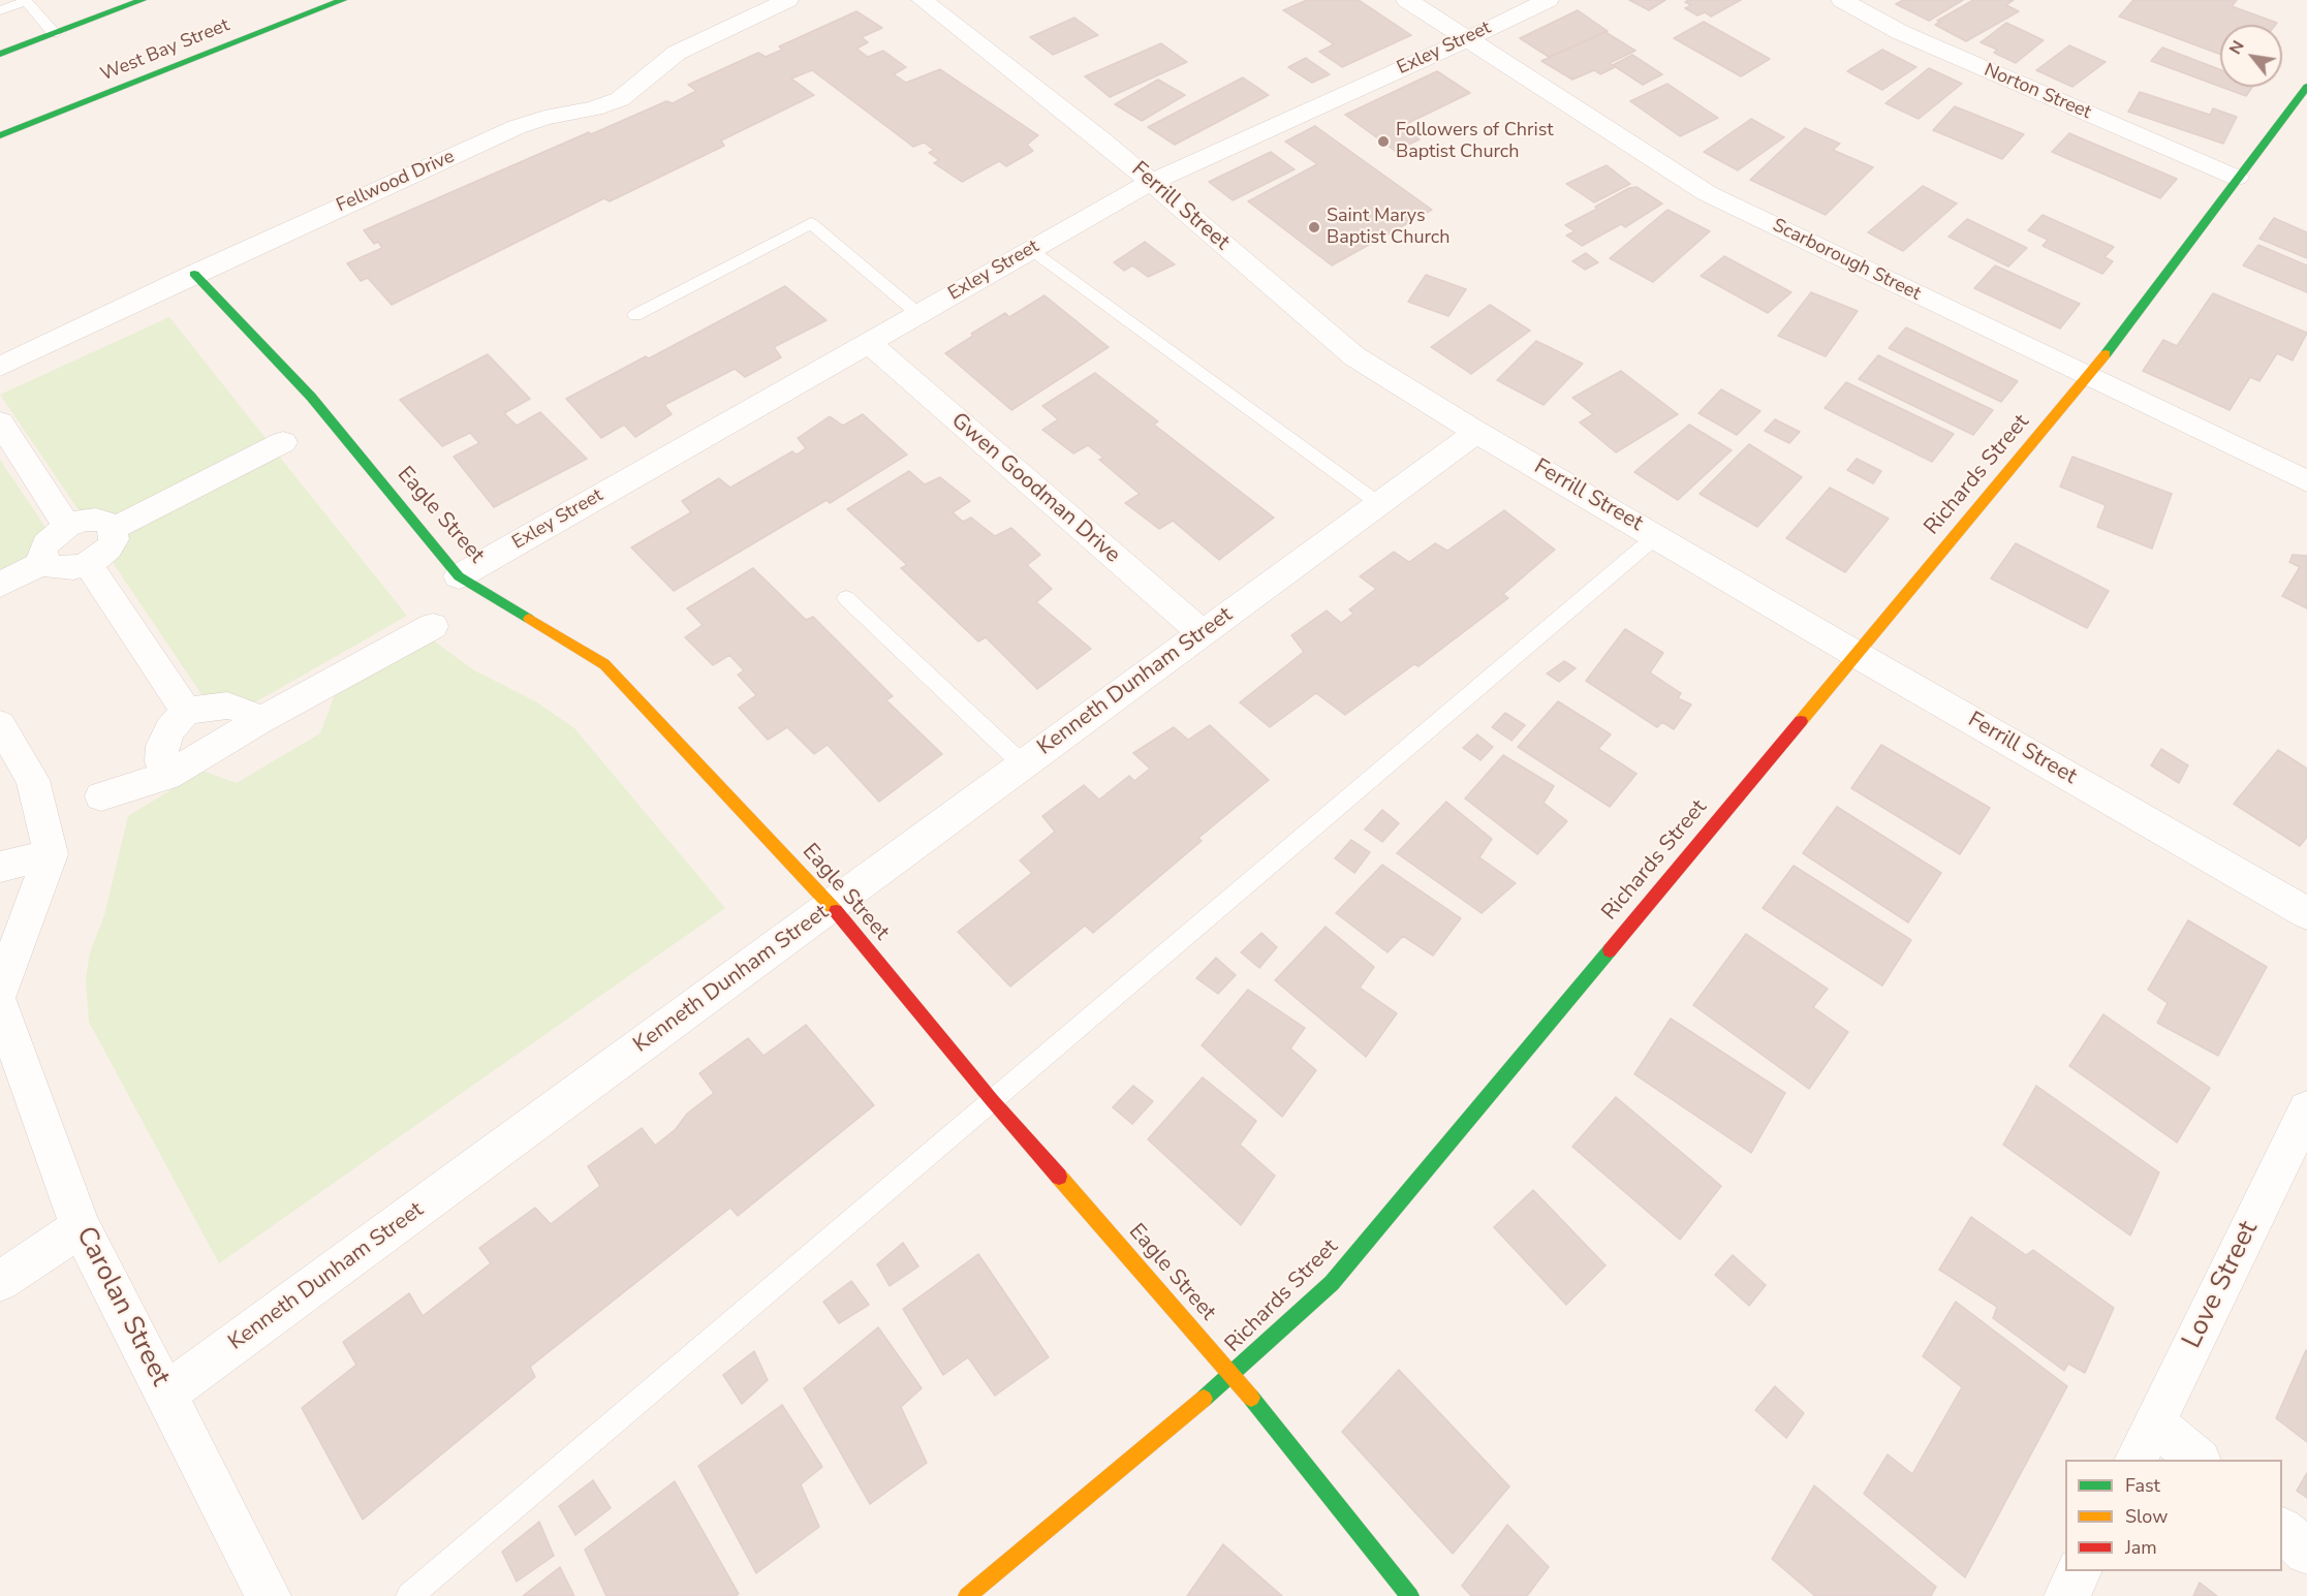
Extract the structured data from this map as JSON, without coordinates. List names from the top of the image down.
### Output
{
  "streets": {
    "street": [
      "Exley Street",
      "West Bay Street",
      "Norton Street",
      "Fellwood Drive",
      "Ferrill Street",
      "Scarborough Street",
      "Richards Street",
      "Gwen Goodman Drive",
      "Eagle Street",
      "Kenneth Dunham Street",
      "Love Street",
      "Carolan Street"
    ]
  },
  "crossings": [
    ["Exley Street", "Ferrill Street"],
    ["Exley Street", "Scarborough Street"],
    ["Exley Street", "Gwen Goodman Drive"],
    ["Exley Street", "Eagle Street"],
    ["Norton Street", "Richards Street"],
    ["Fellwood Drive", "Eagle Street"],
    ["Ferrill Street", "Richards Street"],
    ["Ferrill Street", "Kenneth Dunham Street"],
    ["Scarborough Street", "Richards Street"],
    ["Richards Street", "Eagle Street"],
    ["Gwen Goodman Drive", "Kenneth Dunham Street"],
    ["Eagle Street", "Kenneth Dunham Street"],
    ["Kenneth Dunham Street", "Carolan Street"]
  ],
  "places": ["Followers of Christ Baptist Church", "Saint Marys Baptist Church"],
  "legend": ["Fast", "Slow", "Jam"],
  "north": "top left"
}
